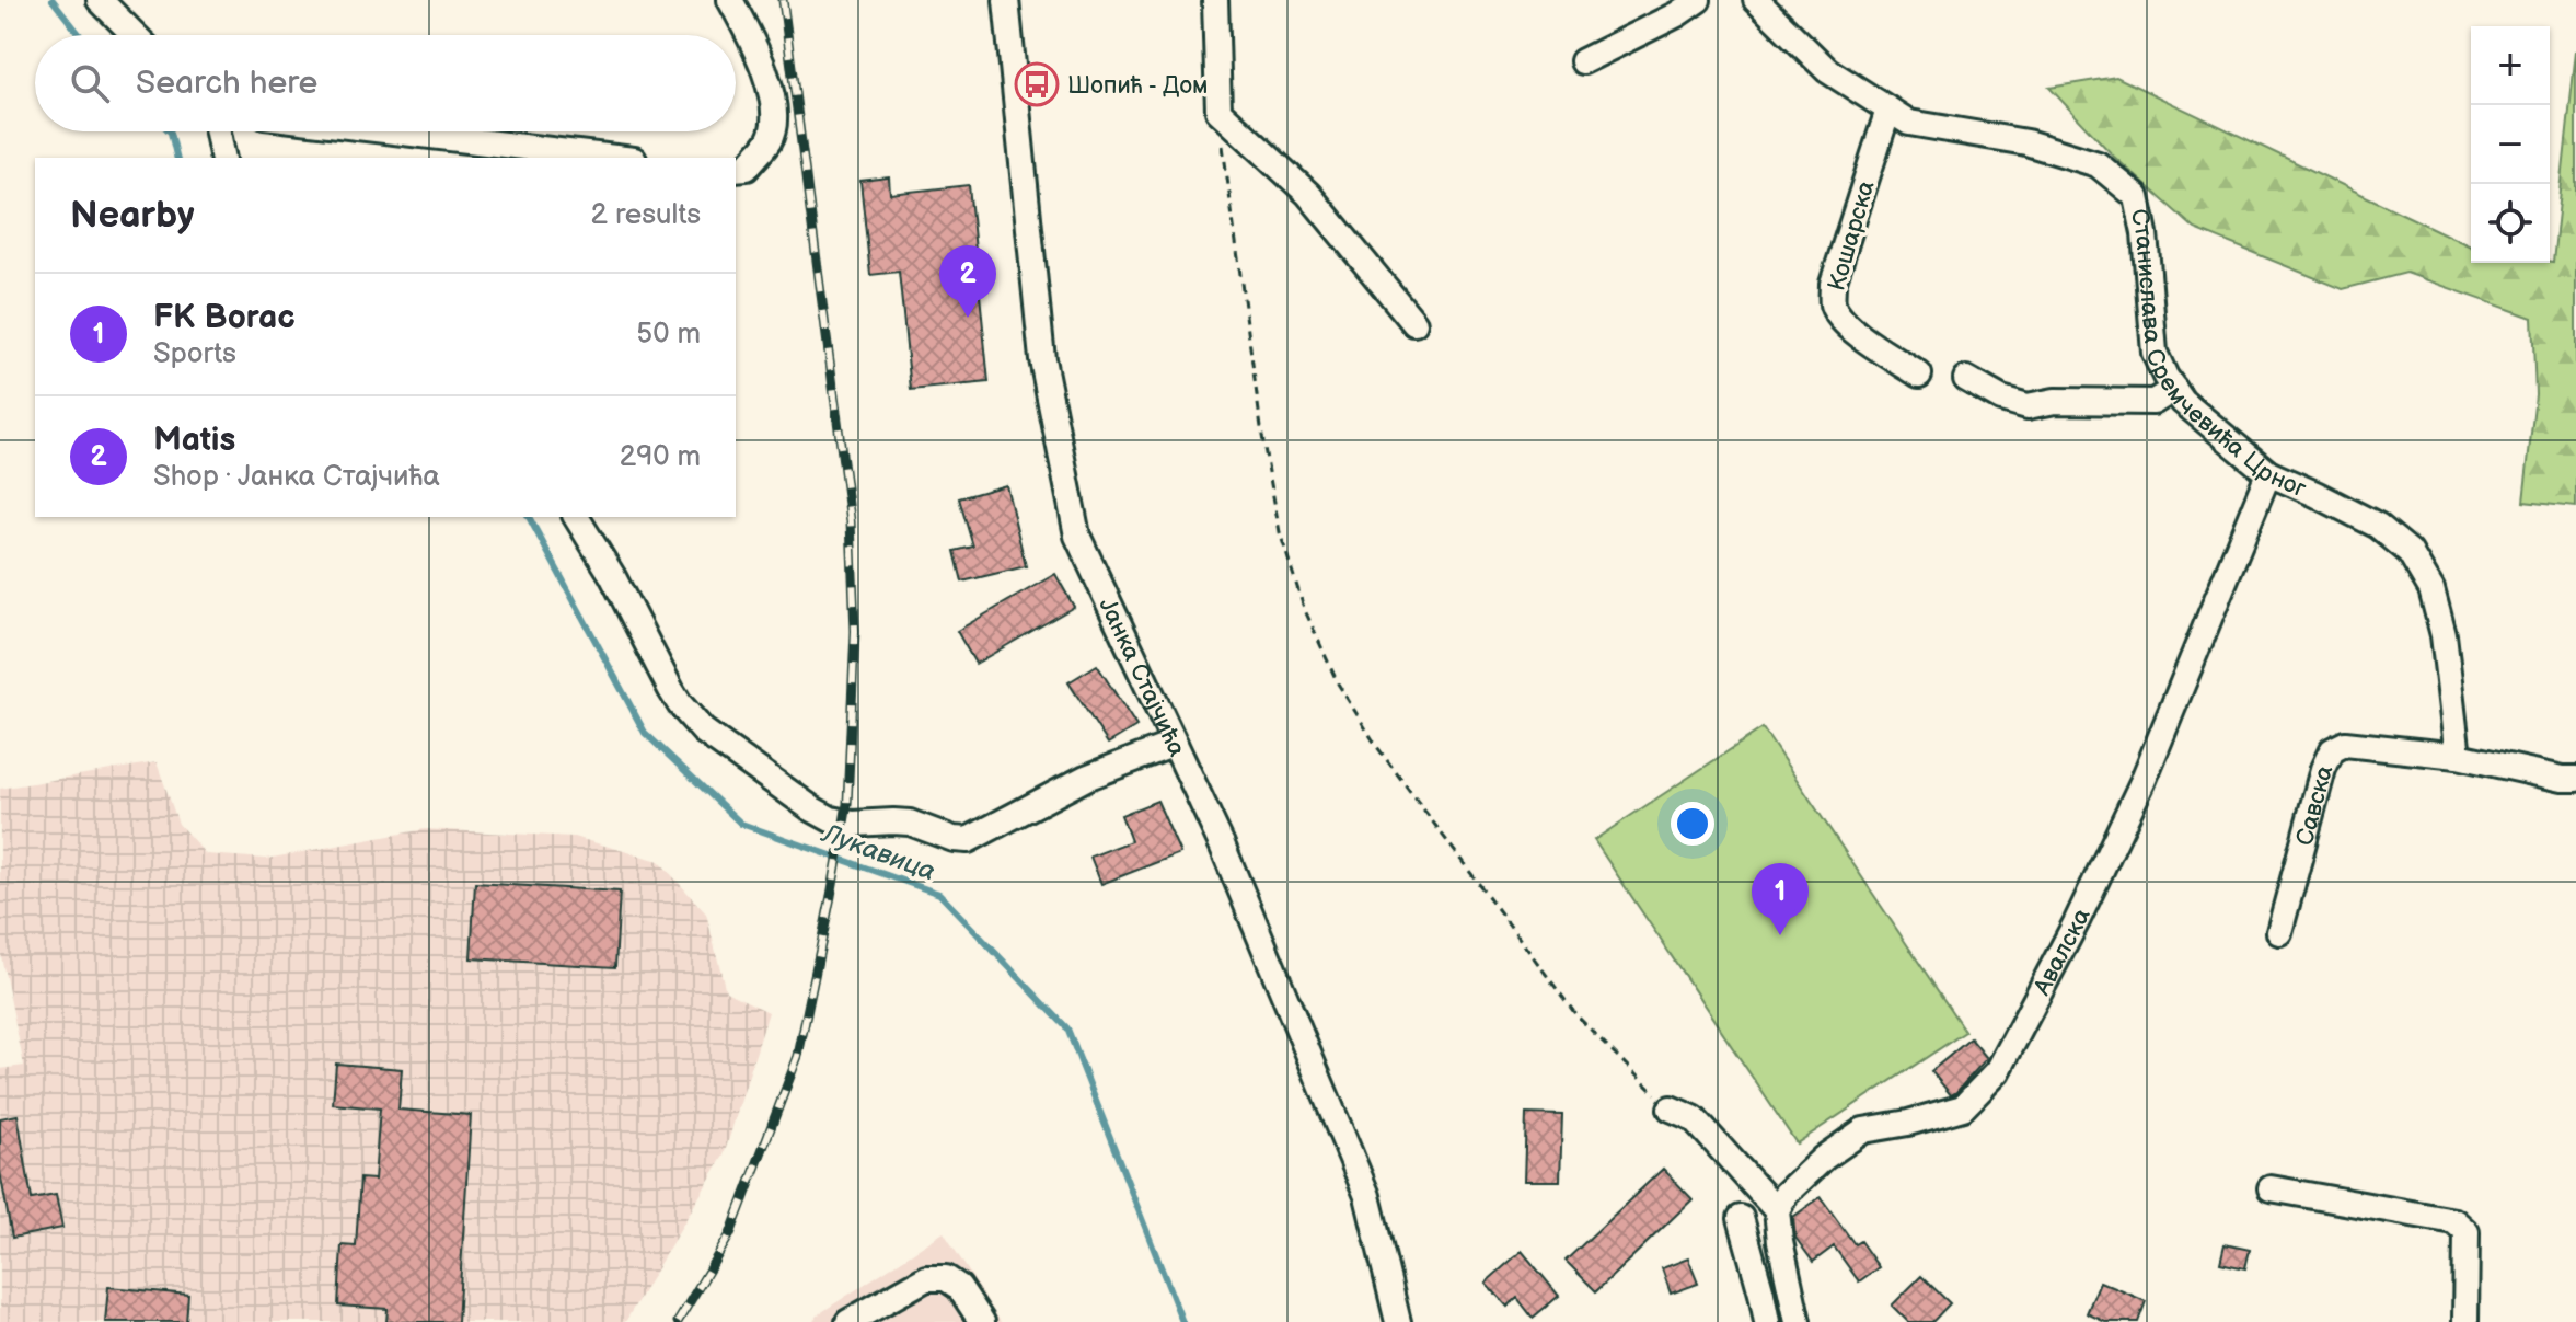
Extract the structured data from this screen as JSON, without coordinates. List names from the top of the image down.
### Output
{
  "streets": {
    "street": [
      "Кошарска",
      "Станислава Сремчевића Црног",
      "Јанка Стајчића",
      "Савска",
      "Авалска"
    ]
  },
  "crossings": [
    ["Кошарска", "Станислава Сремчевића Црног"],
    ["Станислава Сремчевића Црног", "Савска"],
    ["Станислава Сремчевића Црног", "Авалска"]
  ],
  "water": ["Лукавица"],
  "places": {
    "bus stop": ["Шопић - Дом"]
  },
  "page": {
    "map_buttons": ["+", "−"],
    "search": "Search here",
    "heading": ["Nearby", "2 results"],
    "pins": ["2", "1"],
    "list": [
      {
        "mark": "1",
        "name": "FK Borac",
        "note": "Sports",
        "value": "50 m"
      },
      {
        "mark": "2",
        "name": "Matis",
        "note": "Shop · Јанка Стајчића",
        "value": "290 m"
      }
    ]
  }
}
